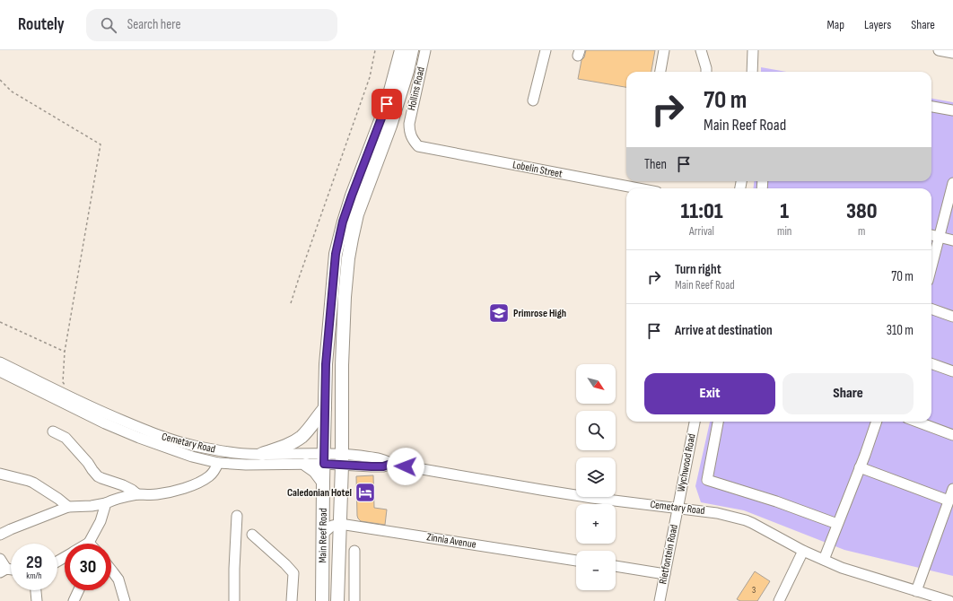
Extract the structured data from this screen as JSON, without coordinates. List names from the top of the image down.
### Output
{
  "streets": {
    "main road": ["Main Reef Road"],
    "street": [
      "Hollins Road",
      "Lobelin Street",
      "Cemetary Road",
      "Wychwood Road",
      "Zinnia Avenue",
      "Rietfontein Road"
    ]
  },
  "crossings": [
    ["Hollins Road", "Lobelin Street"],
    ["Cemetary Road", "Wychwood Road"],
    ["Cemetary Road", "Main Reef Road"],
    ["Cemetary Road", "Rietfontein Road"],
    ["Wychwood Road", "Rietfontein Road"],
    ["Main Reef Road", "Zinnia Avenue"]
  ],
  "places": {
    "school or university": ["Primrose High"],
    "hotel": ["Caledonian Hotel"]
  },
  "house_numbers": ["3"],
  "north": "bottom right",
  "page": {
    "header": "Routely",
    "search": "Search here",
    "nav": ["Map", "Layers", "Share"],
    "turn": ["70 m", "Main Reef Road"],
    "then": "Then",
    "eta": [
      "11:01",
      "Arrival",
      "1",
      "min",
      "380",
      "m"
    ],
    "list": [
      {
        "name": "Turn right",
        "note": "Main Reef Road",
        "value": "70 m"
      },
      {
        "name": "Arrive at destination",
        "value": "310 m"
      }
    ],
    "map_buttons": ["+", "−"],
    "buttons": ["Exit", "Share"],
    "speed": "29 km/h",
    "limit": "30"
  }
}
